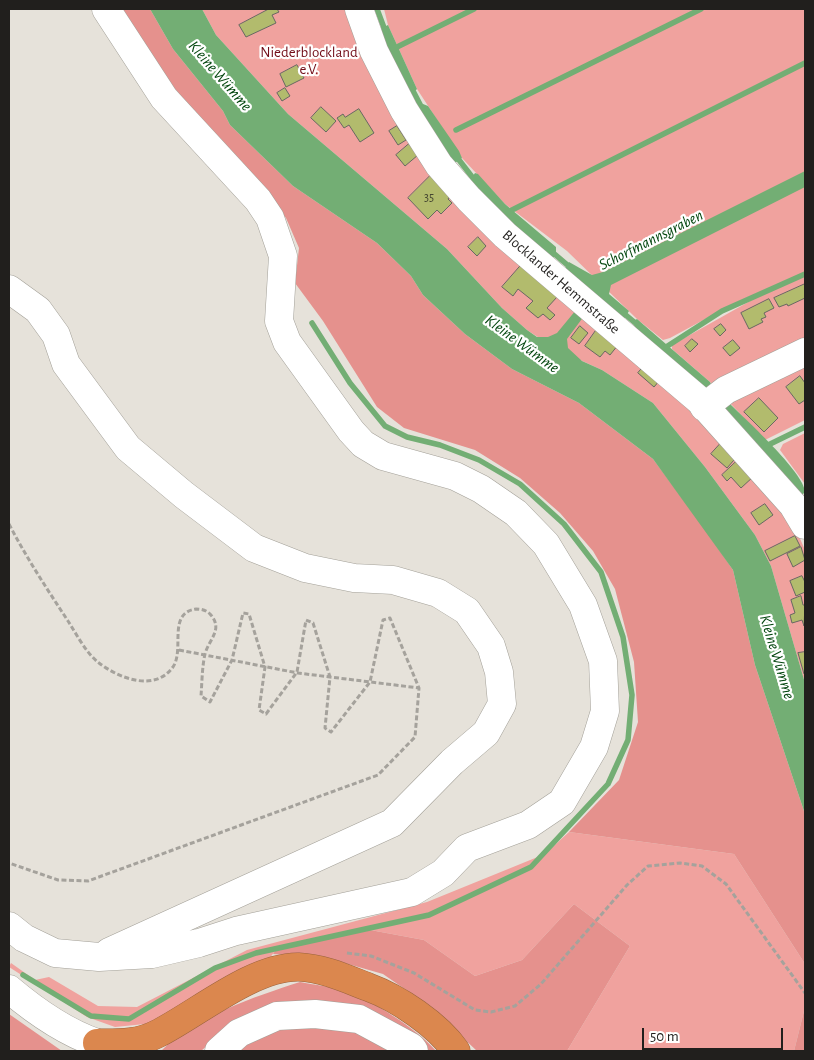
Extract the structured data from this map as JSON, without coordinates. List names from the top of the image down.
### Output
{
  "streets": {
    "street": ["Blocklander Hemmstraße"]
  },
  "water": ["Kleine Wümme", "Schorfmannsgraben"],
  "parks": ["Niederblockland e.V."],
  "house_numbers": ["35"],
  "scale_bar": "50 m"
}
